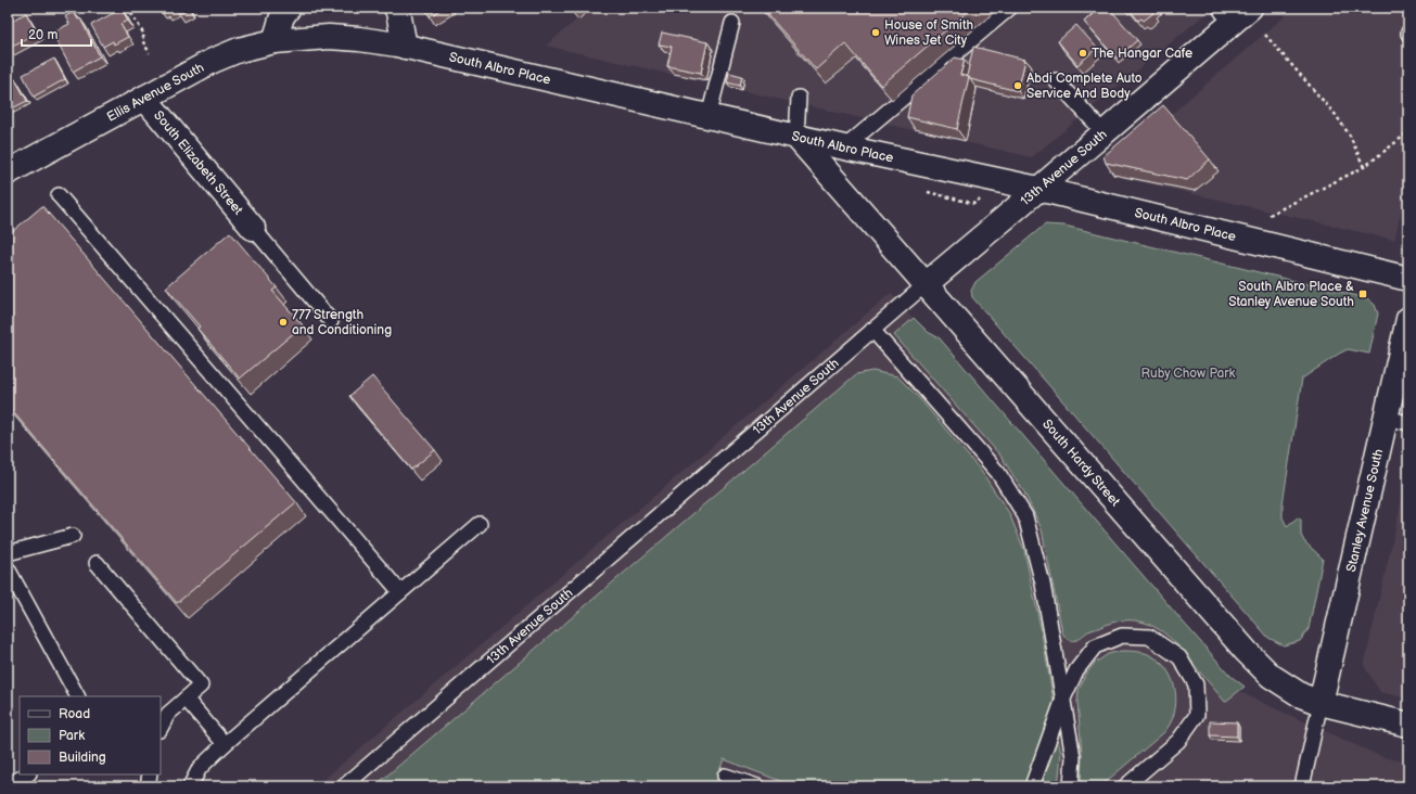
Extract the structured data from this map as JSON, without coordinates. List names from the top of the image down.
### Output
{
  "streets": {
    "street": [
      "South Albro Place",
      "Ellis Avenue South",
      "South Elizabeth Street",
      "13th Avenue South",
      "South Hardy Street",
      "Stanley Avenue South"
    ]
  },
  "crossings": [
    ["South Albro Place", "Ellis Avenue South"],
    ["South Albro Place", "13th Avenue South"],
    ["South Albro Place", "South Hardy Street"],
    ["Ellis Avenue South", "South Elizabeth Street"],
    ["13th Avenue South", "South Hardy Street"],
    ["South Hardy Street", "Stanley Avenue South"]
  ],
  "parks": ["Ruby Chow Park"],
  "places": {
    "other": [
      "House of Smith Wines Jet City",
      "The Hangar Cafe",
      "Abdi Complete Auto Service And Body",
      "777 Strength and Conditioning"
    ],
    "transit": ["South Albro Place & Stanley Avenue South"]
  },
  "legend": ["Road", "Park", "Building"],
  "scale_bar": "20 m"
}
